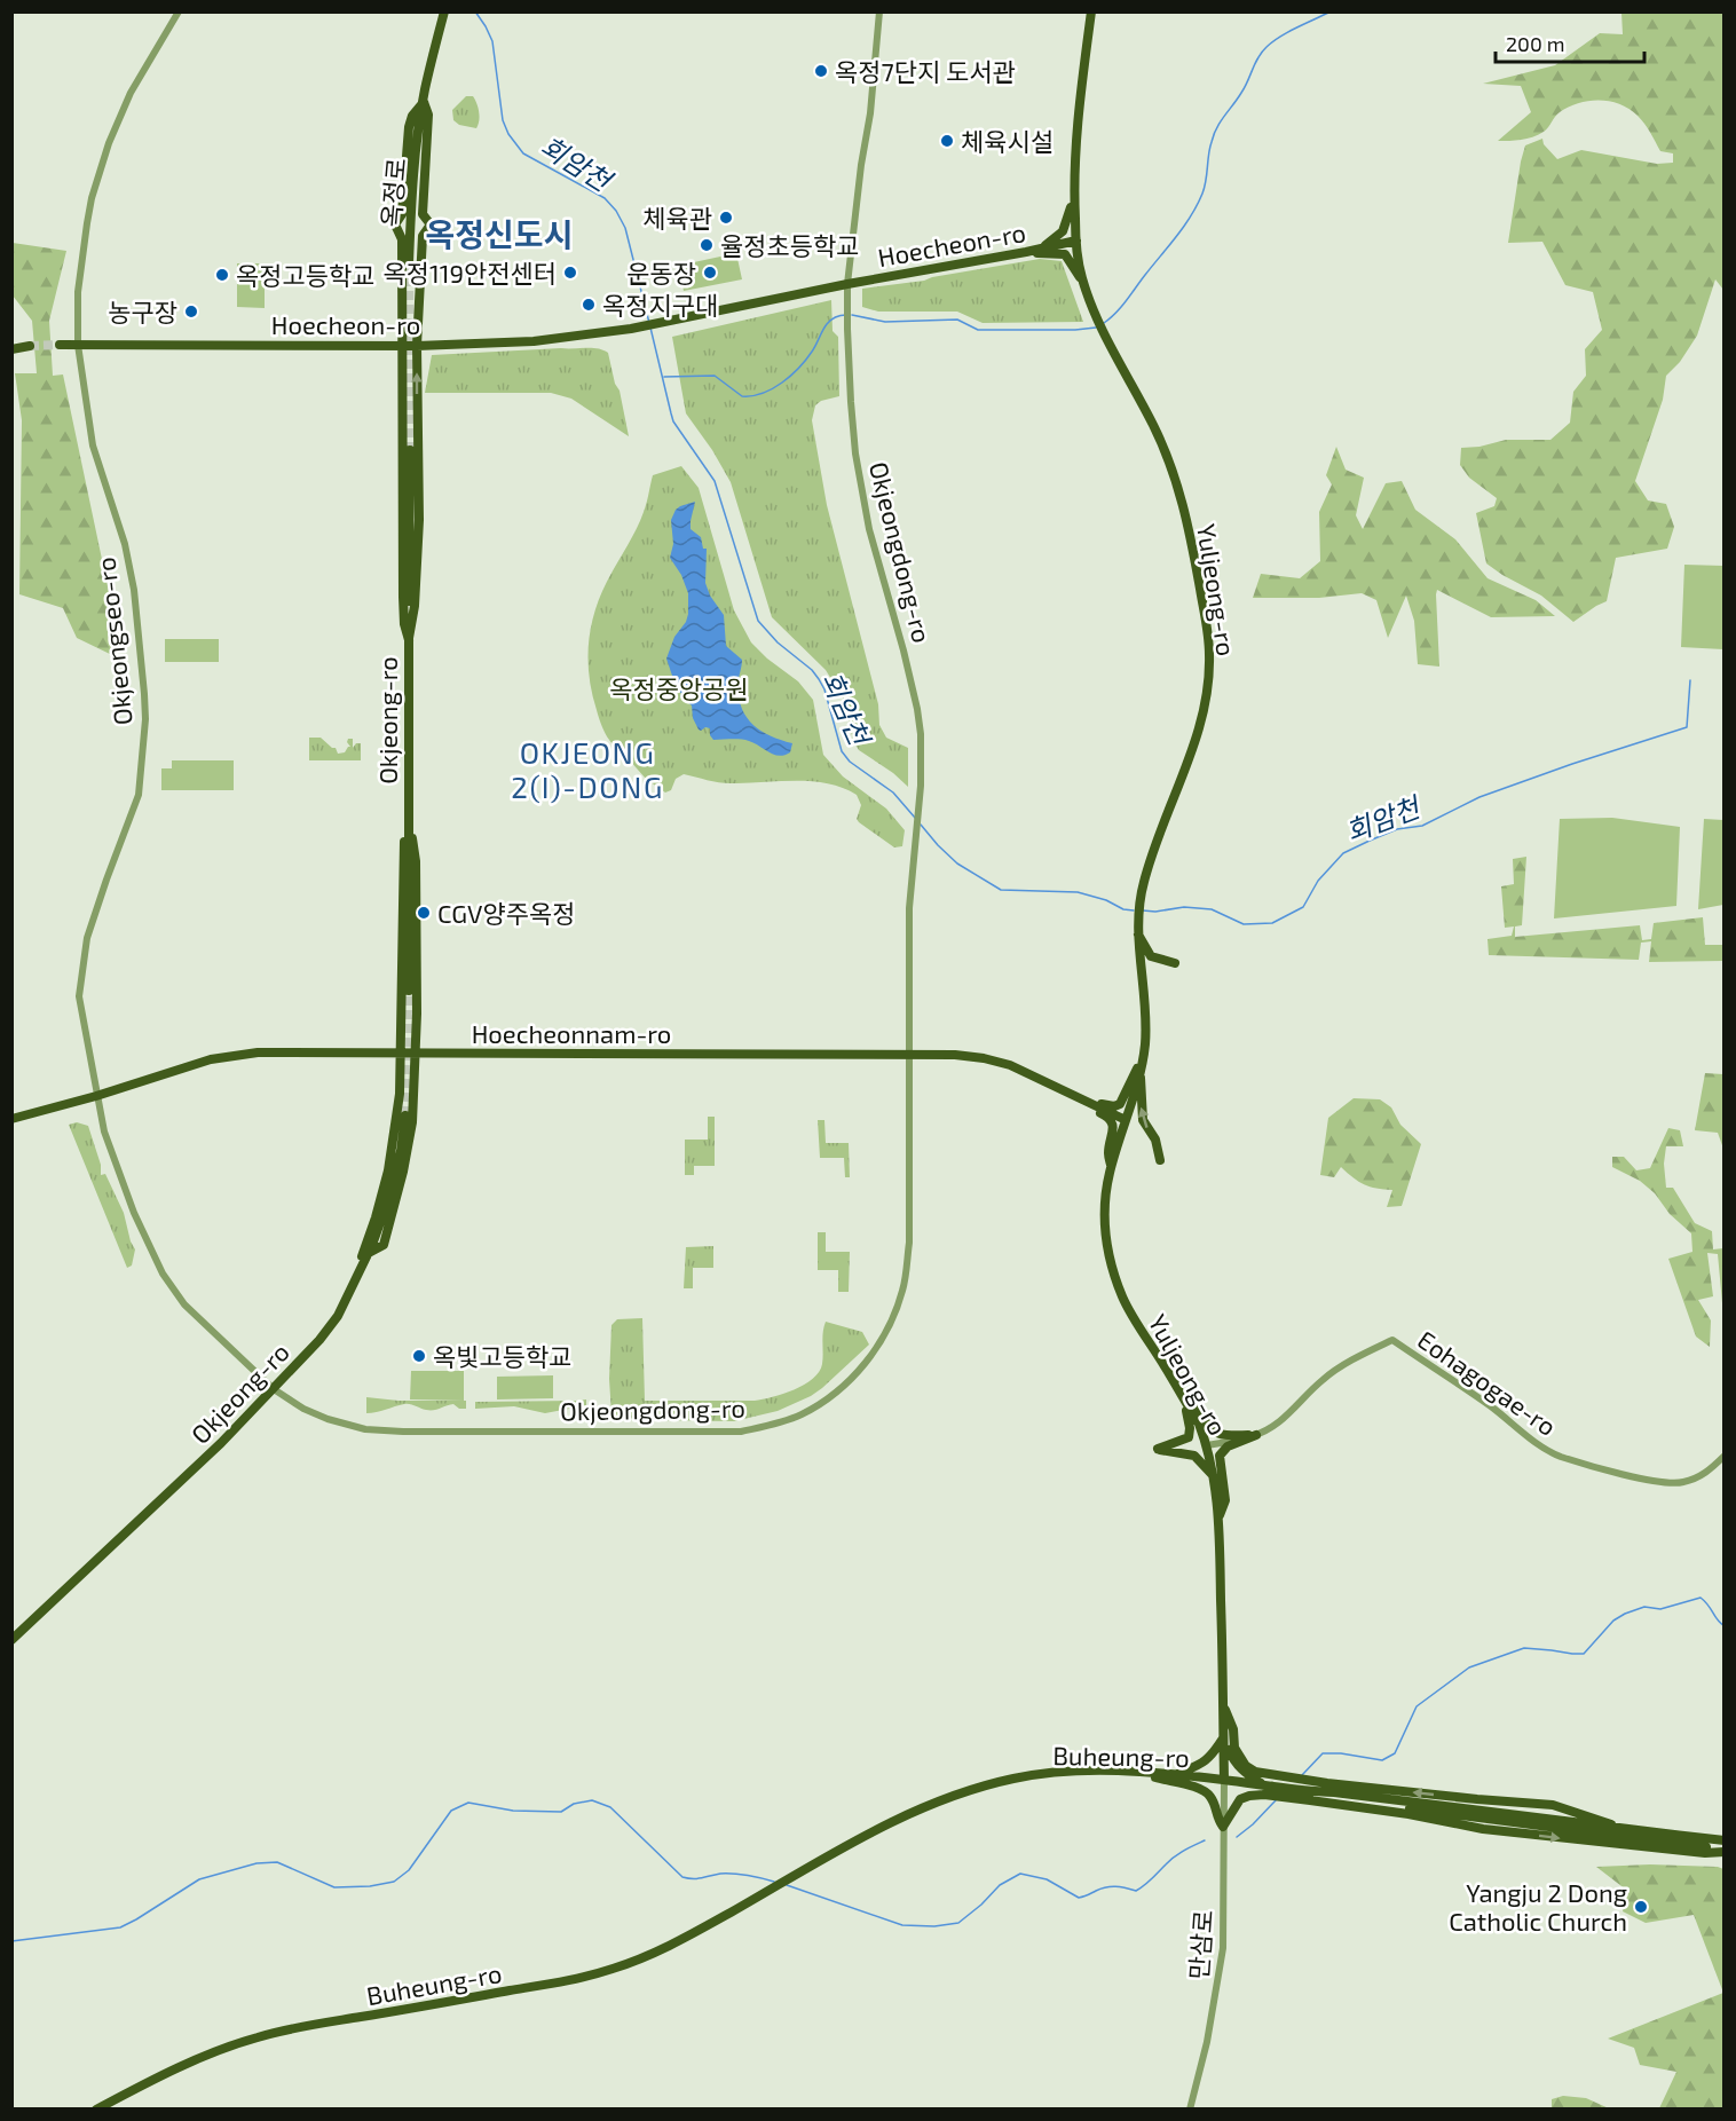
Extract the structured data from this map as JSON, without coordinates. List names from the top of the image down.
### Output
{
  "streets": {
    "main road": [
      "Hoecheon-ro",
      "Yuljeong-ro",
      "Okjeong-ro",
      "Hoecheonnam-ro",
      "Buheung-ro"
    ],
    "street": [
      "Okjeongdong-ro",
      "Okjeongseo-ro",
      "Eohagogae-ro",
      "만삼로"
    ]
  },
  "crossings": [
    ["Hoecheon-ro", "Okjeongdong-ro"],
    ["Hoecheon-ro", "Okjeongseo-ro"],
    ["Okjeongdong-ro", "Okjeongseo-ro"],
    ["Okjeongdong-ro", "Okjeong-ro"],
    ["Okjeongdong-ro", "Hoecheonnam-ro"],
    ["Yuljeong-ro", "Hoecheonnam-ro"],
    ["Yuljeong-ro", "Eohagogae-ro"],
    ["Yuljeong-ro", "Buheung-ro"],
    ["Yuljeong-ro", "만삼로"],
    ["Okjeongseo-ro", "Okjeong-ro"],
    ["Okjeongseo-ro", "Hoecheonnam-ro"],
    ["Buheung-ro", "만삼로"]
  ],
  "districts": ["옥정신도시", "OKJEONG 2(I)-DONG"],
  "water": ["회암천"],
  "parks": ["옥정중앙공원"],
  "places": [
    "옥정7단지 도서관",
    "체육시설",
    "체육관",
    "율정초등학교",
    "옥정119안전센터",
    "운동장",
    "옥정고등학교",
    "옥정지구대",
    "농구장",
    "CGV양주옥정",
    "옥빛고등학교",
    "Yangju 2 Dong Catholic Church"
  ],
  "scale_bar": "200 m"
}
